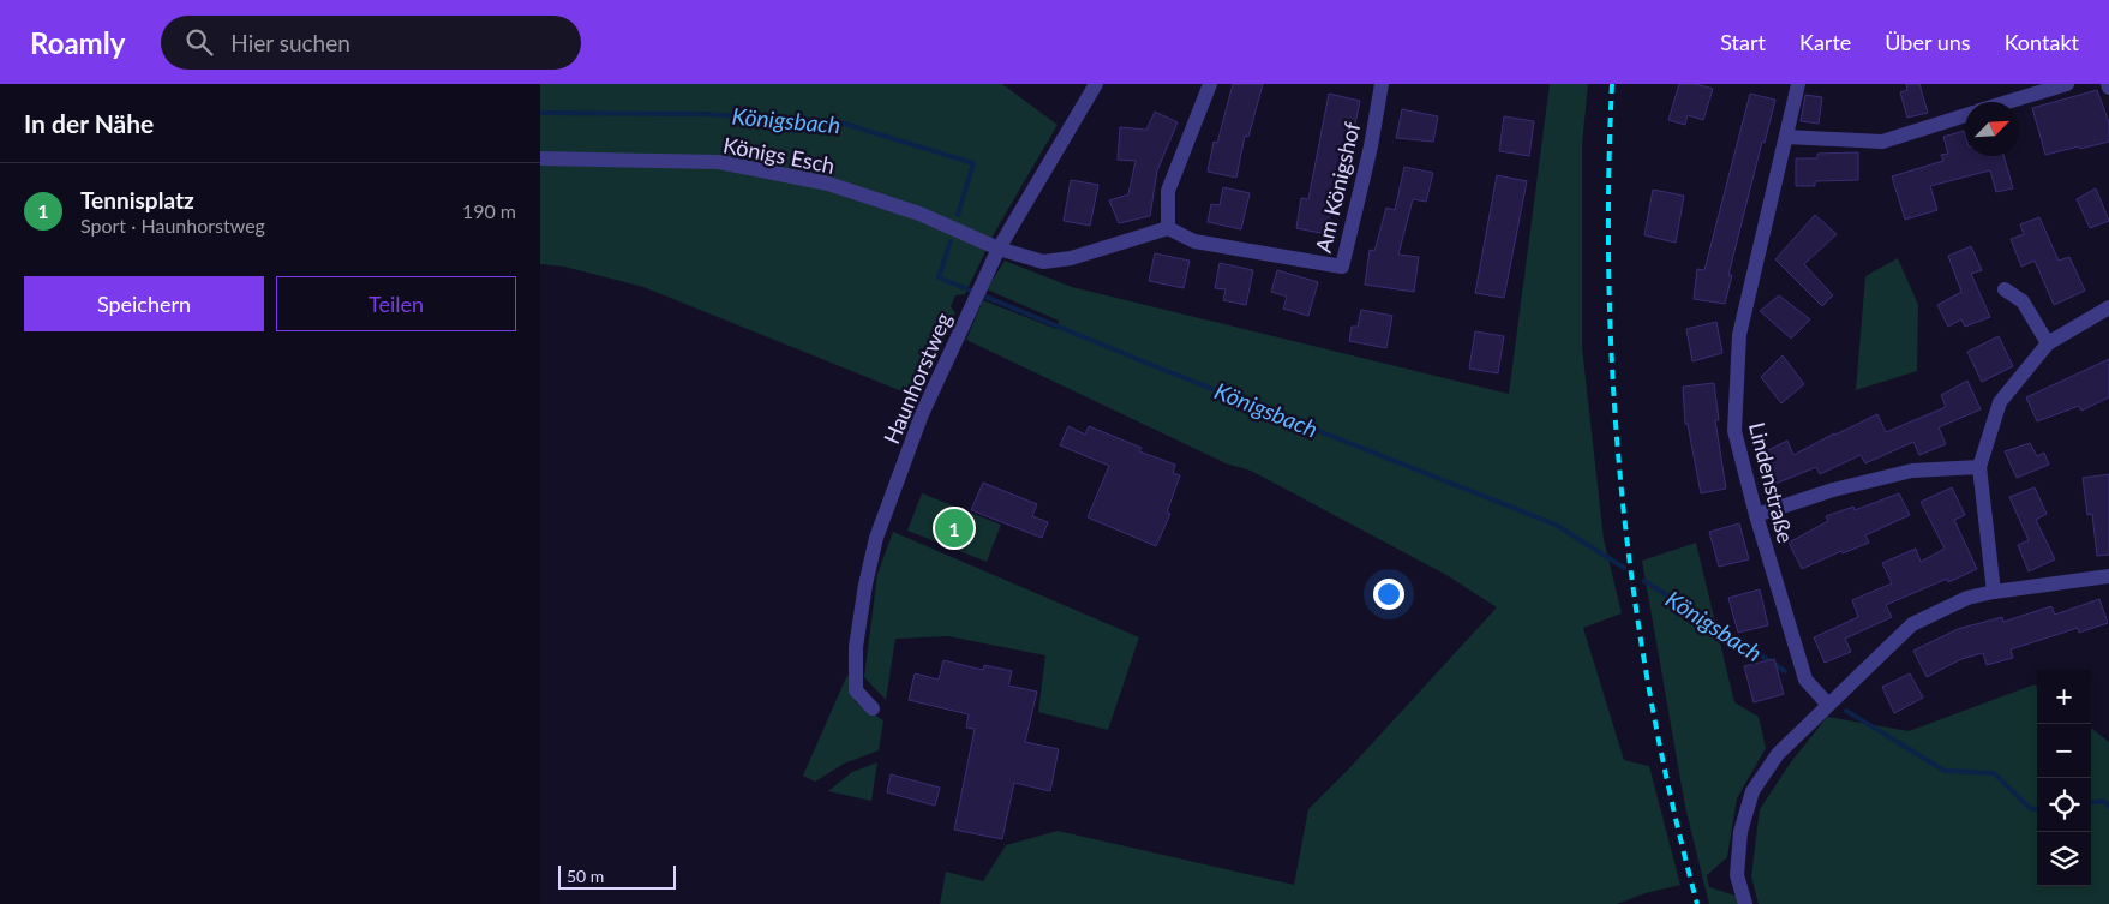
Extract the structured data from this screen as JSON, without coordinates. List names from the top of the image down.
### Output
{
  "streets": {
    "street": [
      "Königs Esch",
      "Am Königshof",
      "Haunhorstweg",
      "Lindenstraße"
    ]
  },
  "crossings": [
    ["Königs Esch", "Haunhorstweg"]
  ],
  "water": ["Königsbach"],
  "scale_bar": "50 m",
  "north": "top right",
  "page": {
    "header": "Roamly",
    "search": "Hier suchen",
    "nav": [
      "Start",
      "Karte",
      "Über uns",
      "Kontakt"
    ],
    "heading": "In der Nähe",
    "list": [
      {
        "mark": "1",
        "name": "Tennisplatz",
        "note": "Sport · Haunhorstweg",
        "value": "190 m"
      }
    ],
    "buttons": ["Speichern", "Teilen"],
    "pins": "1",
    "map_buttons": ["+", "−"],
    "scale": "50 m"
  }
}
